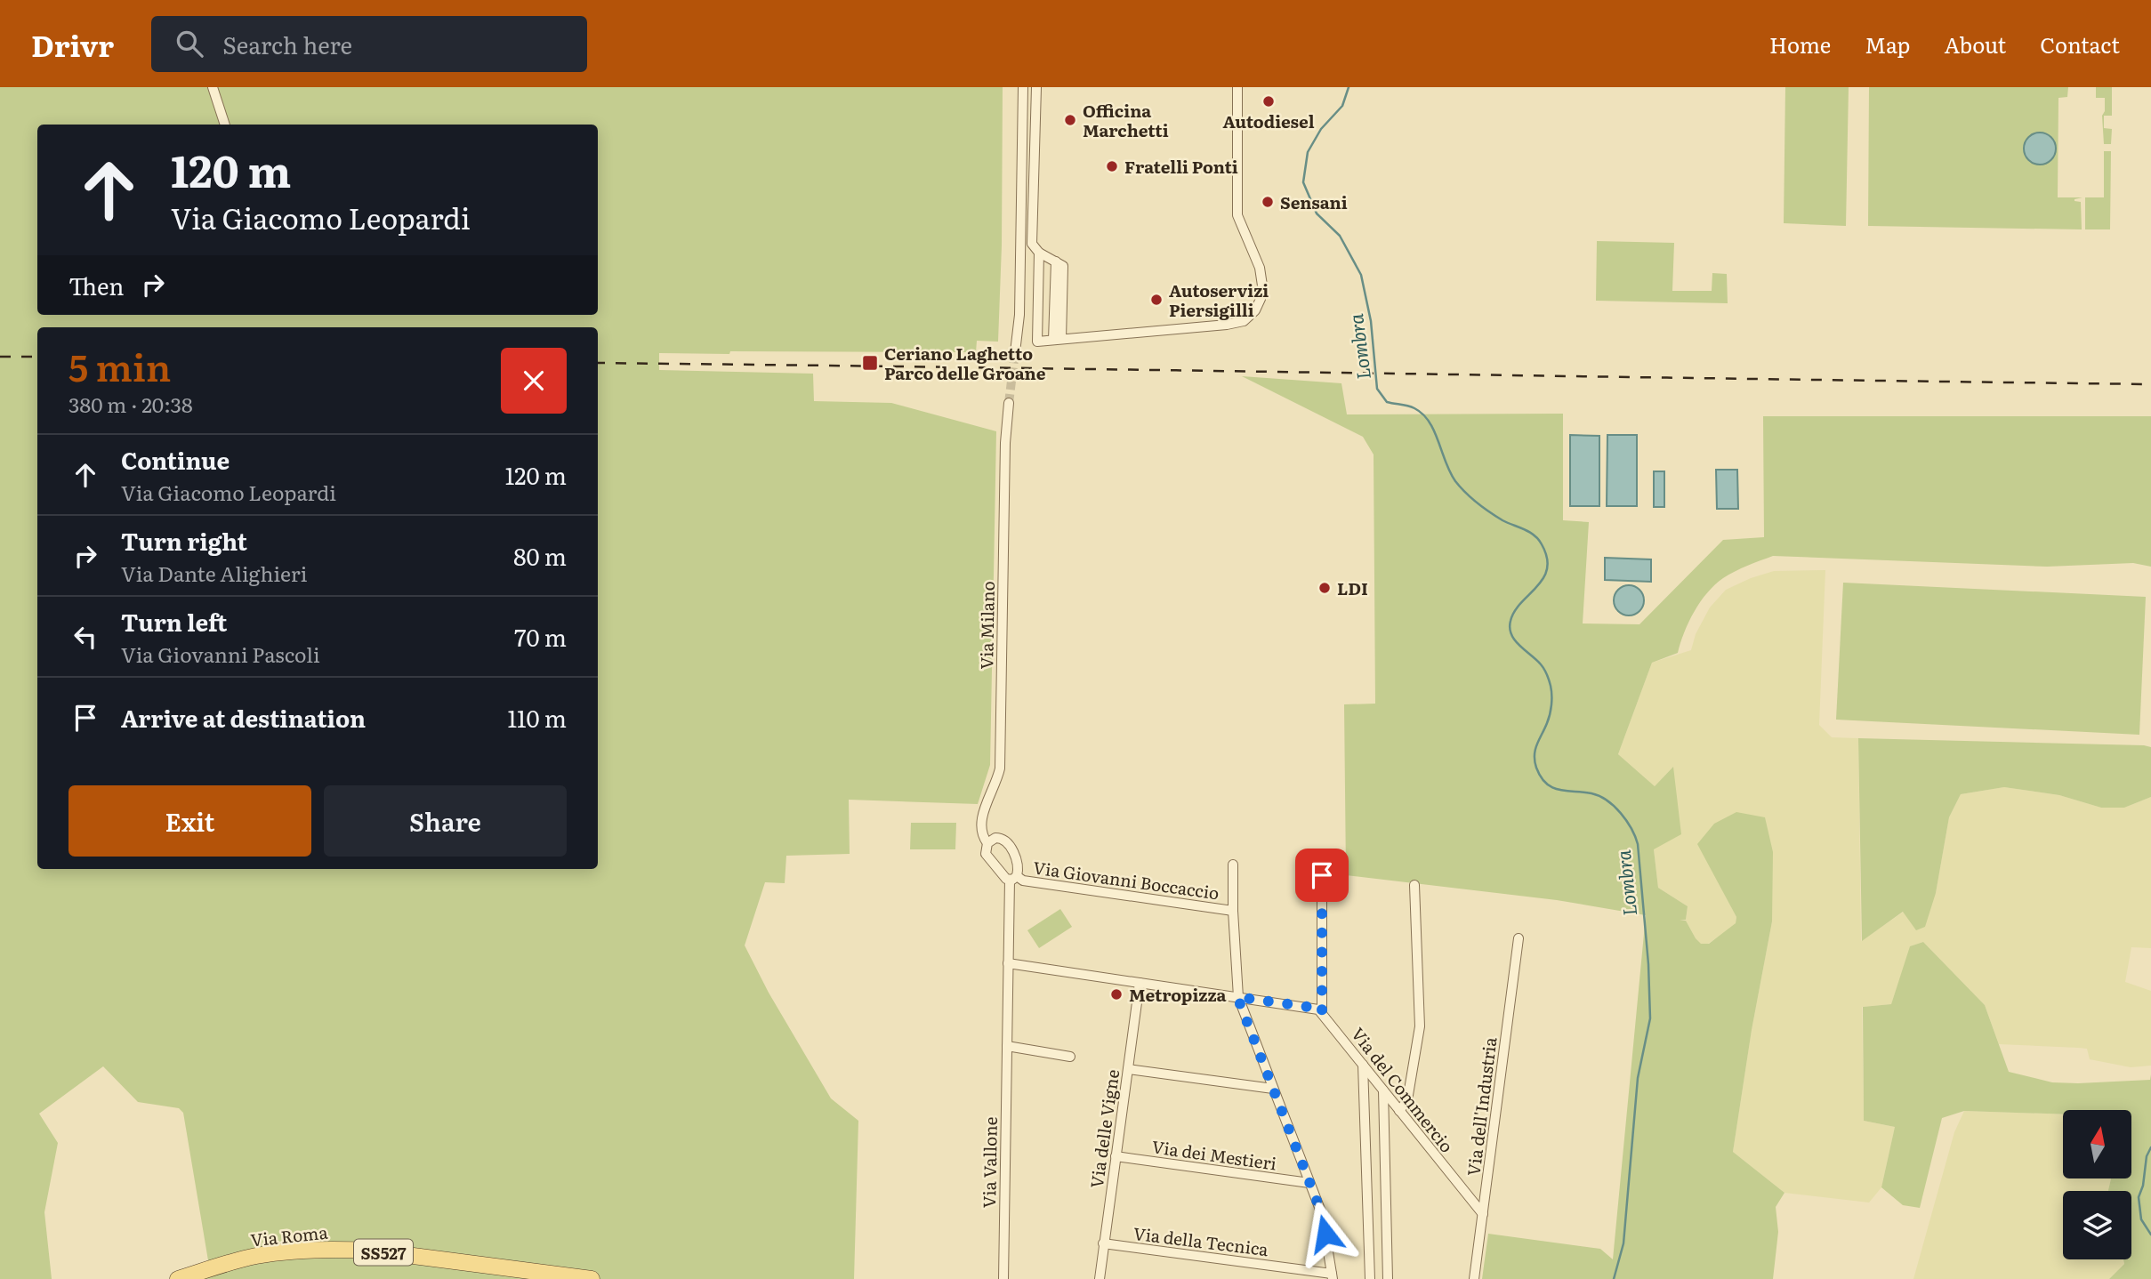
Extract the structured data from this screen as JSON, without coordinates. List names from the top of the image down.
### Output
{
  "streets": {
    "main road": ["Via Roma", "SS527"],
    "street": [
      "Via Milano",
      "Via Giovanni Boccaccio",
      "Via del Commercio",
      "Via dell'Industria",
      "Via delle Vigne",
      "Via dei Mestieri",
      "Via Vallone",
      "Via della Tecnica"
    ]
  },
  "crossings": [
    ["Via Milano", "Via Giovanni Boccaccio"],
    ["Via del Commercio", "Via dell'Industria"],
    ["Via delle Vigne", "Via dei Mestieri"],
    ["Via delle Vigne", "Via della Tecnica"]
  ],
  "water": ["Lombra"],
  "places": {
    "other": [
      "Autodiesel",
      "Officina Marchetti",
      "Fratelli Ponti",
      "Sensani",
      "Autoservizi Piersigilli",
      "LDI",
      "Metropizza"
    ],
    "transit": ["Ceriano Laghetto Parco delle Groane"]
  },
  "north": "top",
  "page": {
    "header": "Drivr",
    "search": "Search here",
    "nav": [
      "Home",
      "Map",
      "About",
      "Contact"
    ],
    "turn": ["120 m", "Via Giacomo Leopardi"],
    "then": "Then",
    "heading": ["5 min", "380 m · 20:38"],
    "list": [
      {
        "name": "Continue",
        "note": "Via Giacomo Leopardi",
        "value": "120 m"
      },
      {
        "name": "Turn right",
        "note": "Via Dante Alighieri",
        "value": "80 m"
      },
      {
        "name": "Turn left",
        "note": "Via Giovanni Pascoli",
        "value": "70 m"
      },
      {
        "name": "Arrive at destination",
        "value": "110 m"
      }
    ],
    "buttons": ["Exit", "Share"]
  }
}
